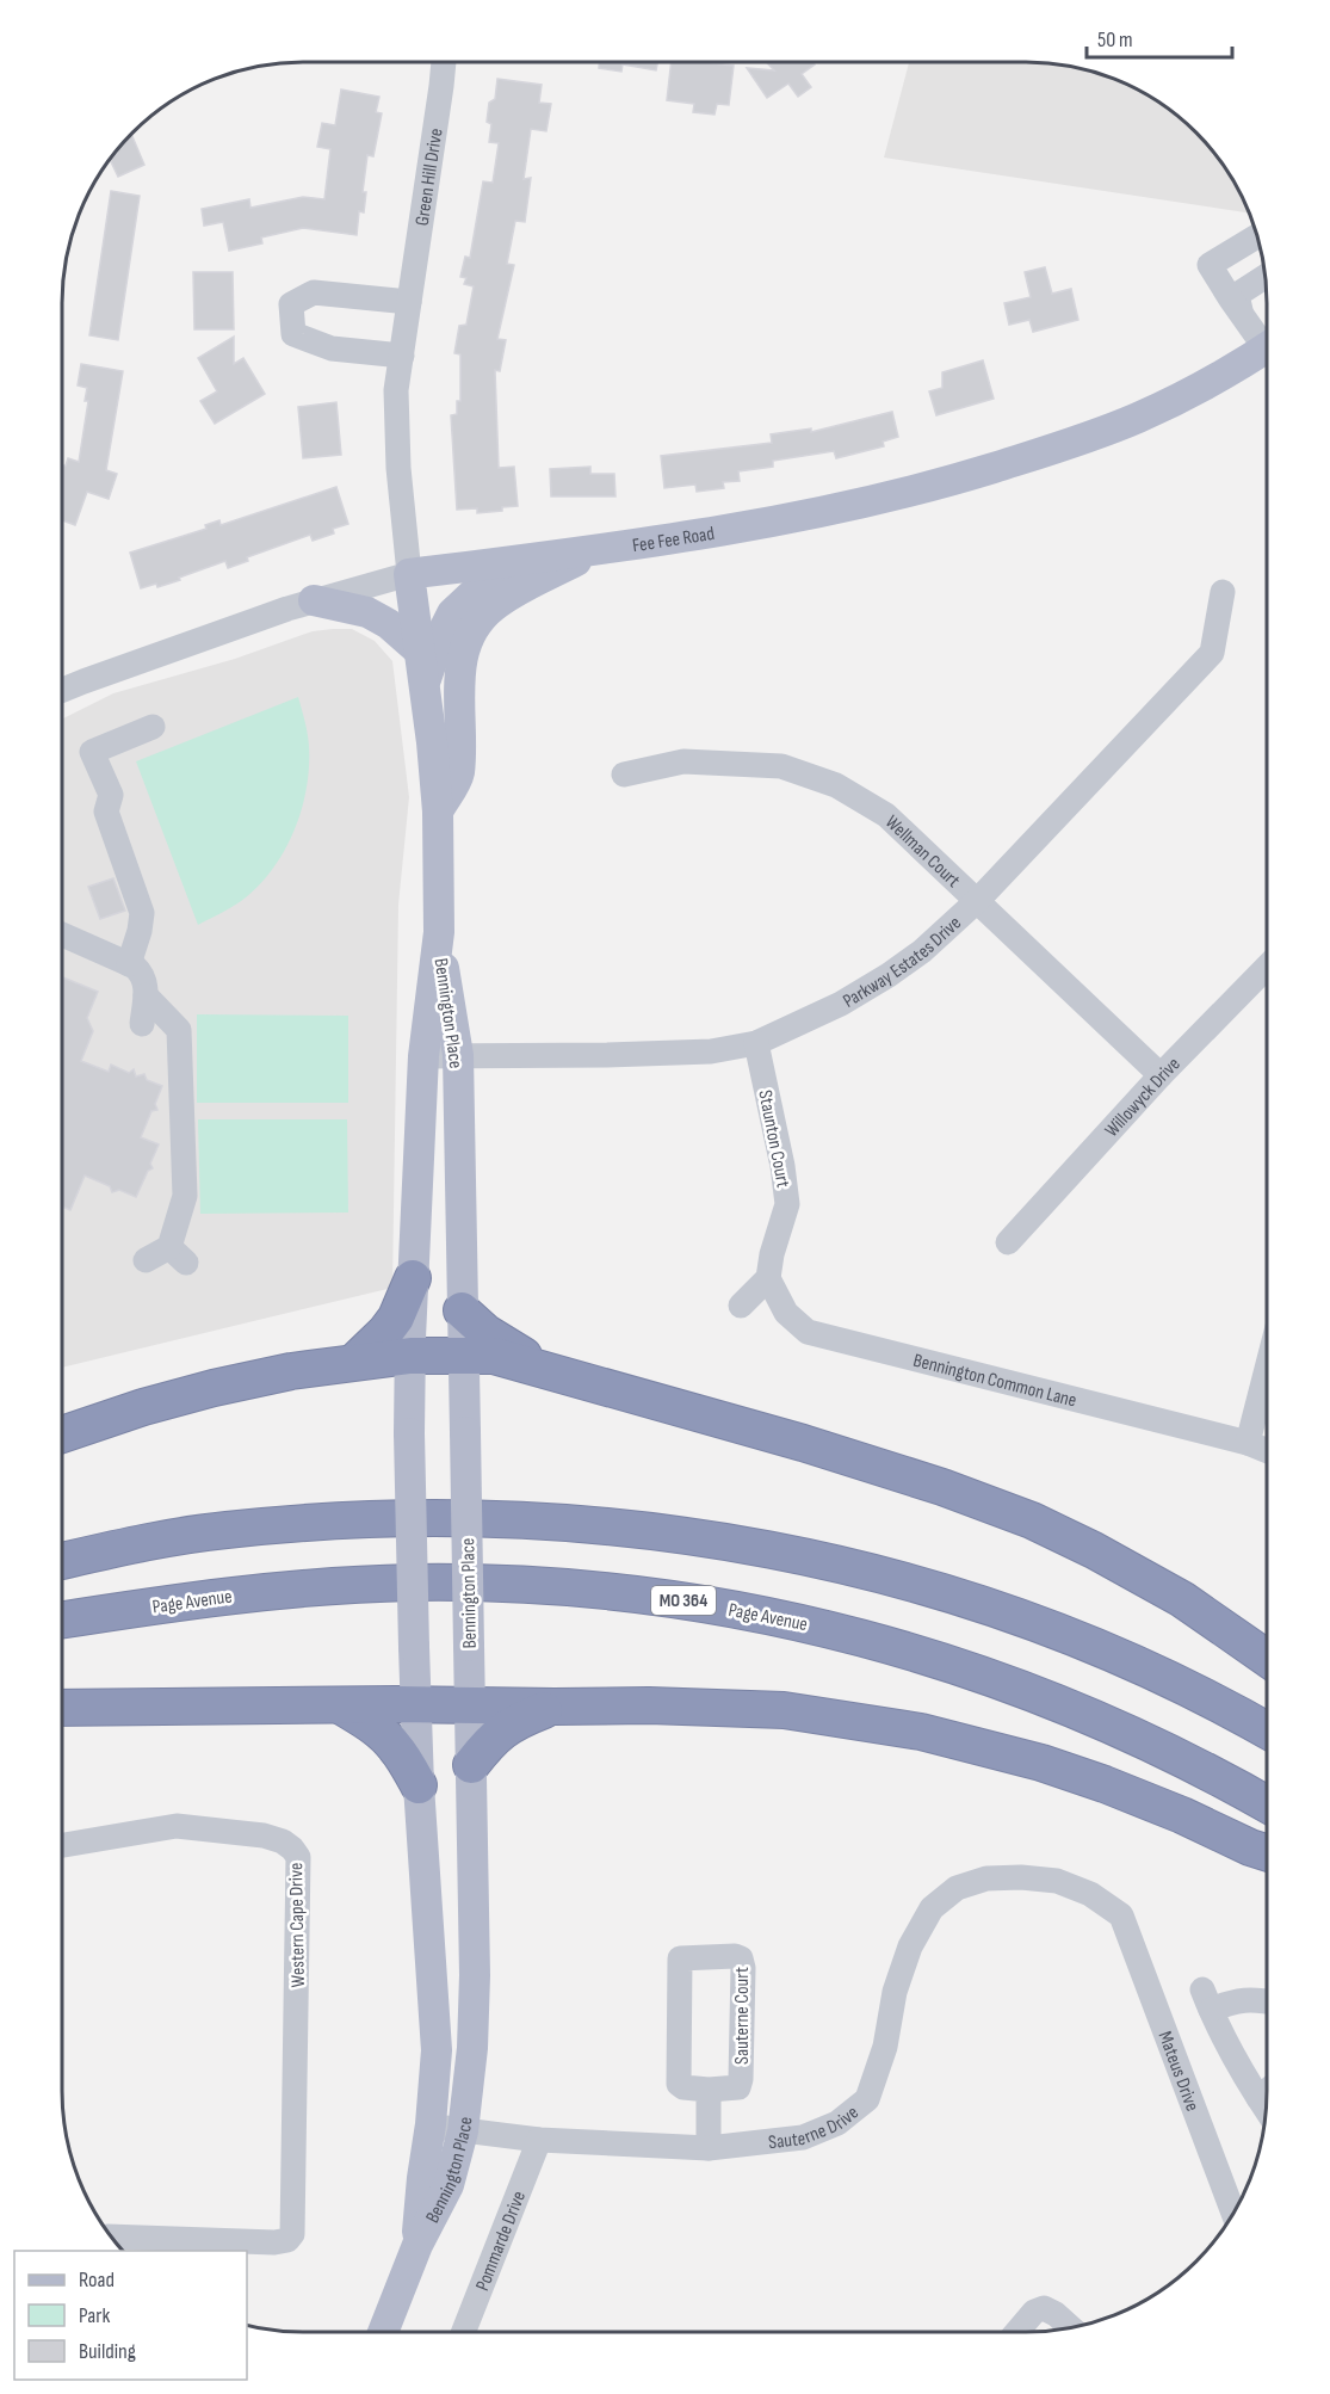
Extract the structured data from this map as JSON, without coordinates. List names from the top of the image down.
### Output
{
  "streets": {
    "highway": ["Page Avenue", "MO 364"],
    "main road": ["Fee Fee Road", "Bennington Place"],
    "street": [
      "Green Hill Drive",
      "Wellman Court",
      "Parkway Estates Drive",
      "Willowyck Drive",
      "Staunton Court",
      "Bennington Common Lane",
      "Western Cape Drive",
      "Sauterne Court",
      "Mateus Drive",
      "Sauterne Drive",
      "Pommarde Drive"
    ]
  },
  "crossings": [
    ["Green Hill Drive", "Fee Fee Road"],
    ["Green Hill Drive", "Bennington Place"],
    ["Fee Fee Road", "Bennington Place"],
    ["Wellman Court", "Parkway Estates Drive"],
    ["Wellman Court", "Willowyck Drive"],
    ["Parkway Estates Drive", "Bennington Place"],
    ["Parkway Estates Drive", "Staunton Court"],
    ["Bennington Place", "Sauterne Drive"],
    ["Staunton Court", "Bennington Common Lane"],
    ["Mateus Drive", "Sauterne Drive"],
    ["Sauterne Drive", "Pommarde Drive"]
  ],
  "legend": ["Road", "Park", "Building"],
  "scale_bar": "50 m"
}
